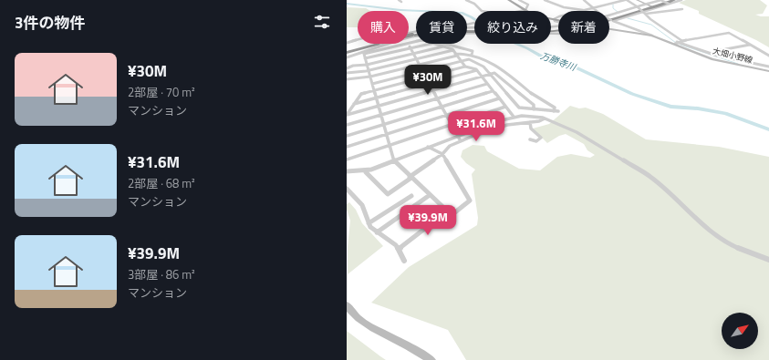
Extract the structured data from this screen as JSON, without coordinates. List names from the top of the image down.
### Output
{
  "streets": {
    "main road": ["大畑小野線"]
  },
  "water": ["万勝寺川"],
  "north": "top right",
  "page": {
    "heading": "3件の物件",
    "chip": [
      "購入",
      "賃貸",
      "絞り込み",
      "新着"
    ],
    "list": [
      {
        "name": "¥30M",
        "note": "2部屋 · 70 m² · マンション"
      },
      {
        "name": "¥31.6M",
        "note": "2部屋 · 68 m² · マンション"
      },
      {
        "name": "¥39.9M",
        "note": "3部屋 · 86 m² · マンション"
      }
    ],
    "price": ["¥30M", "¥31.6M", "¥39.9M"]
  }
}
